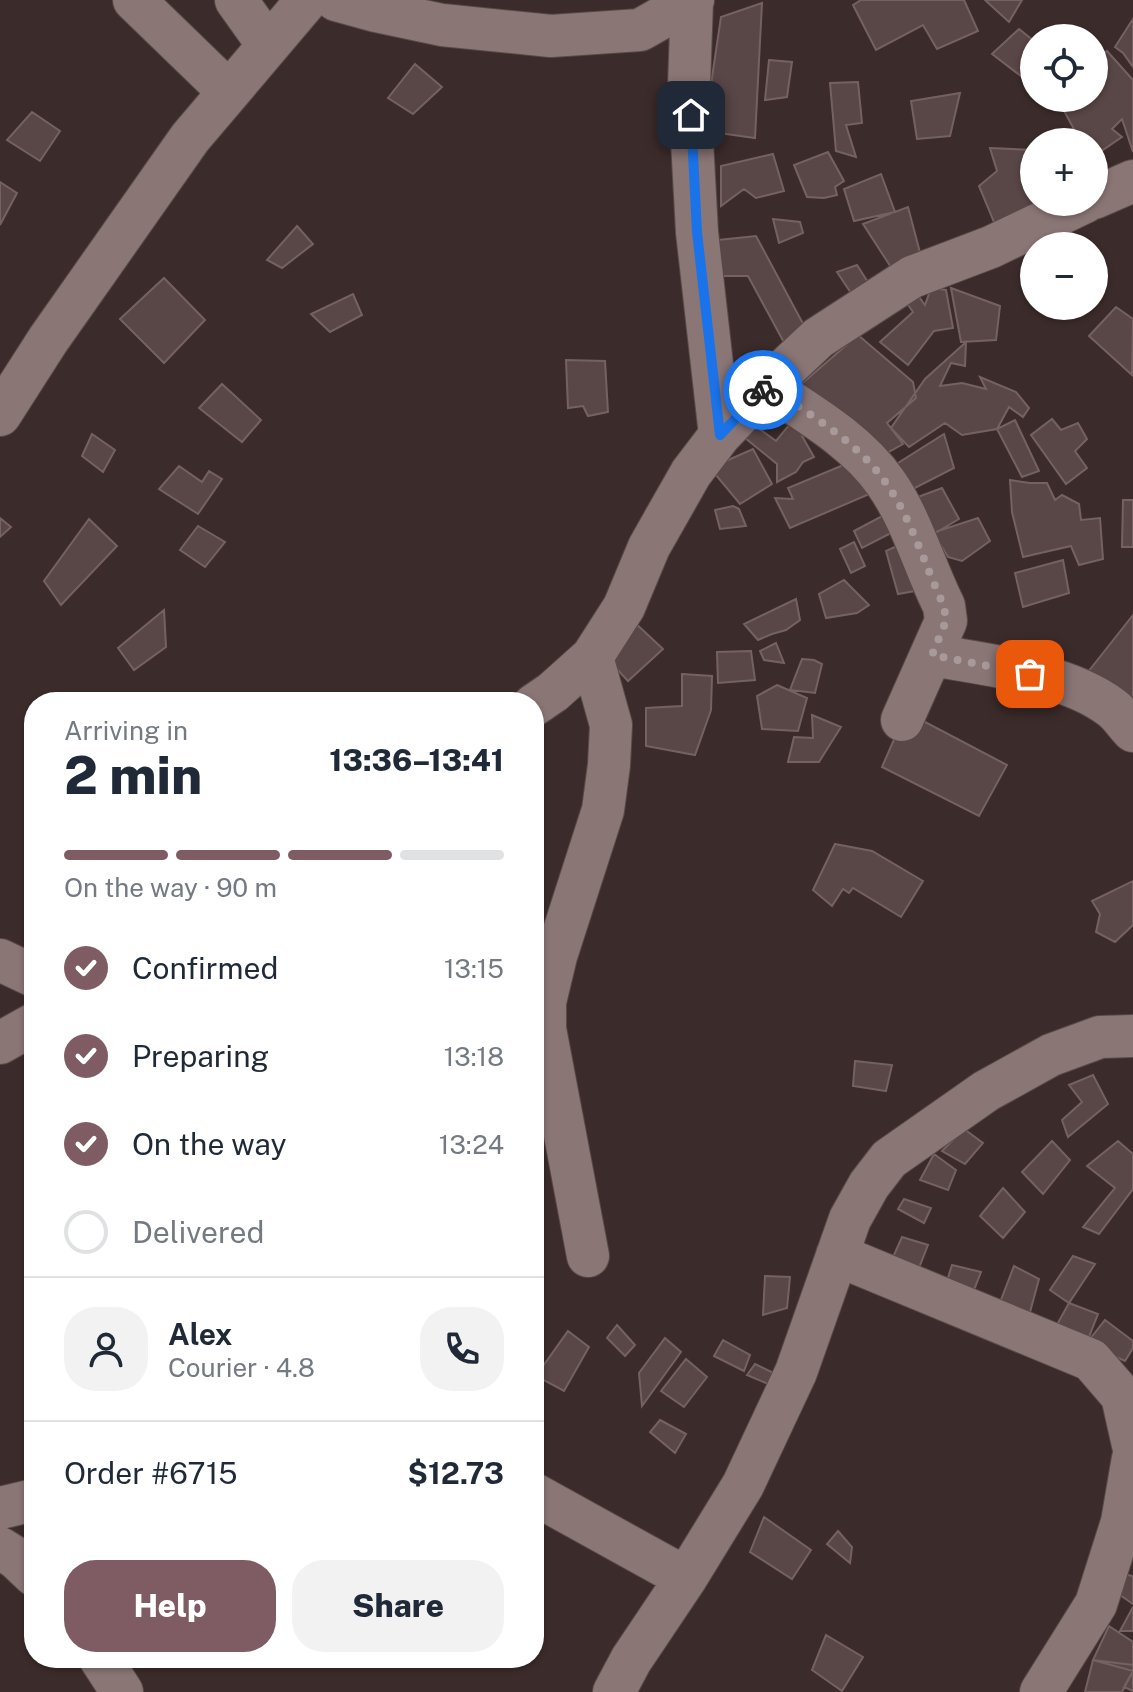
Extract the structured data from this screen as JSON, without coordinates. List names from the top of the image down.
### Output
{
  "page": {
    "map_buttons": ["+", "−"],
    "heading": ["2 min", "Arriving in", "13:36–13:41"],
    "panel": [
      "Alex",
      "Courier · 4.8",
      "Order #6715",
      "$12.73"
    ],
    "bar": "On the way · 90 m",
    "list": [
      ["Confirmed", "13:15"],
      ["Preparing", "13:18"],
      ["On the way", "13:24"],
      "Delivered"
    ],
    "buttons": ["Help", "Share"]
  }
}
